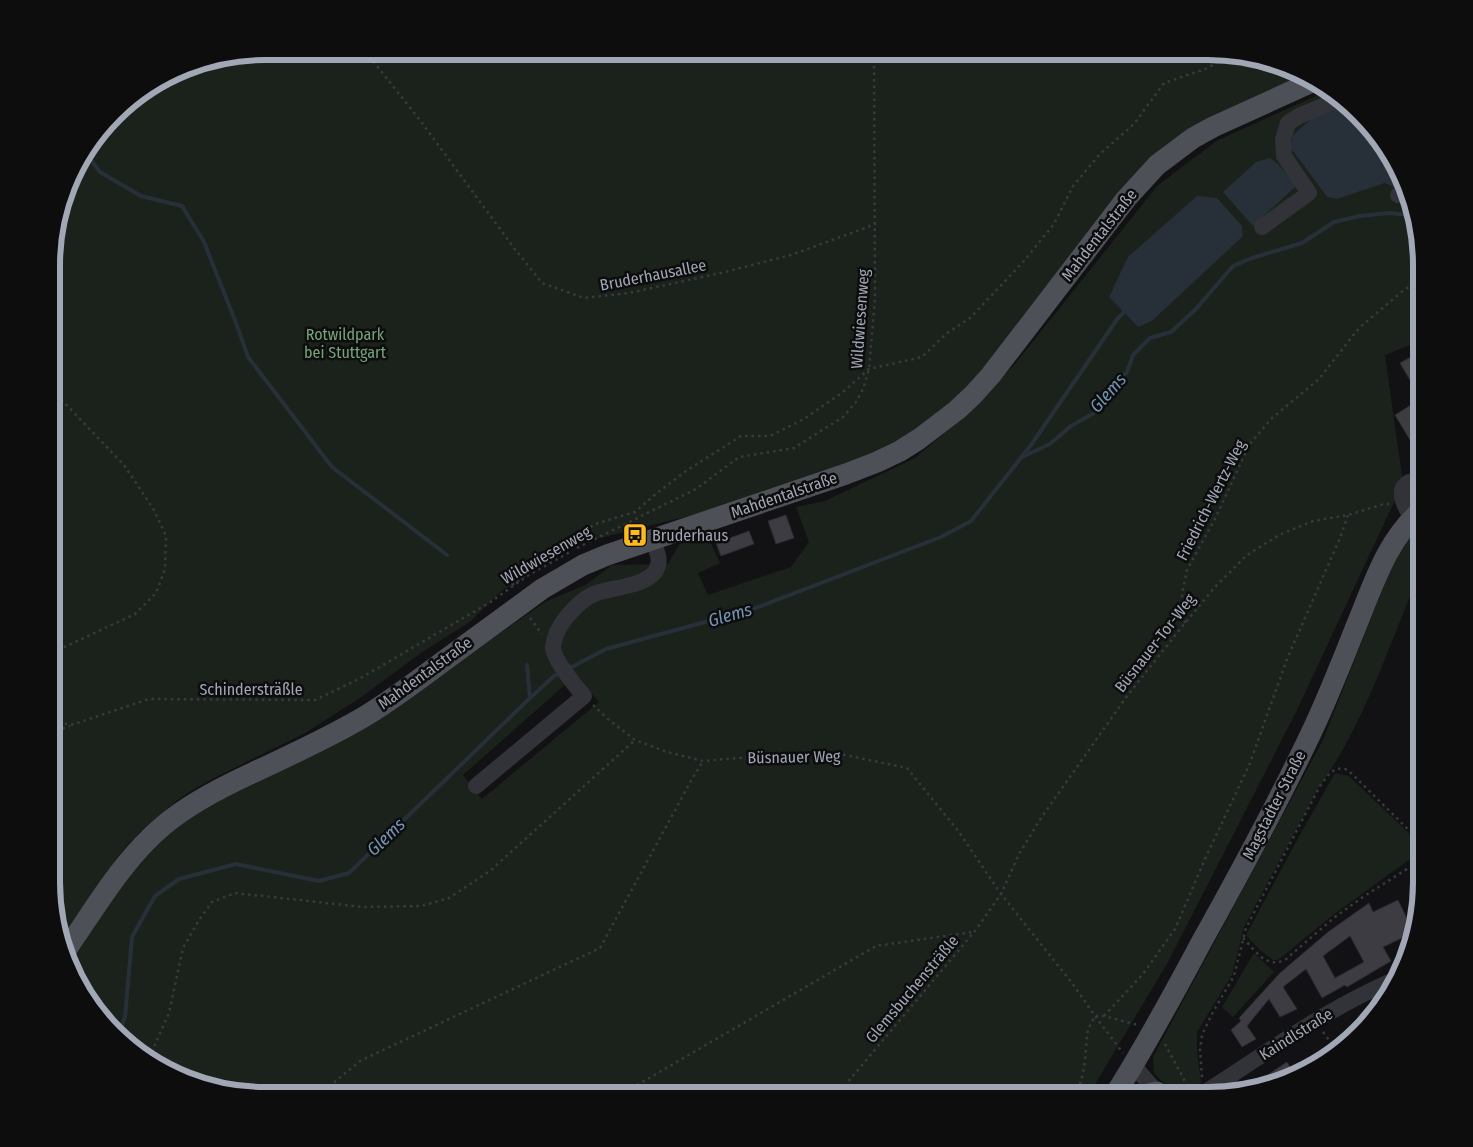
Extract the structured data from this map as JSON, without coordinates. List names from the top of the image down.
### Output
{
  "streets": {
    "main road": ["Mahdentalstraße", "Magstadter Straße"],
    "street": ["Kaindlstraße"],
    "path": [
      "Bruderhausallee",
      "Wildwiesenweg",
      "Friedrich-Wertz-Weg",
      "Büsnauer-Tor-Weg",
      "Schindersträßle",
      "Büsnauer Weg",
      "Glemsbuchensträßle"
    ]
  },
  "crossings": [
    ["Bruderhausallee", "Wildwiesenweg"],
    ["Wildwiesenweg", "Schindersträßle"],
    ["Friedrich-Wertz-Weg", "Büsnauer-Tor-Weg"],
    ["Büsnauer-Tor-Weg", "Büsnauer Weg"],
    ["Büsnauer-Tor-Weg", "Magstadter Straße"],
    ["Büsnauer-Tor-Weg", "Glemsbuchensträßle"],
    ["Büsnauer Weg", "Magstadter Straße"],
    ["Büsnauer Weg", "Glemsbuchensträßle"]
  ],
  "water": ["Glems"],
  "parks": ["Rotwildpark bei Stuttgart"],
  "places": {
    "bus stop": ["Bruderhaus"]
  }
}
